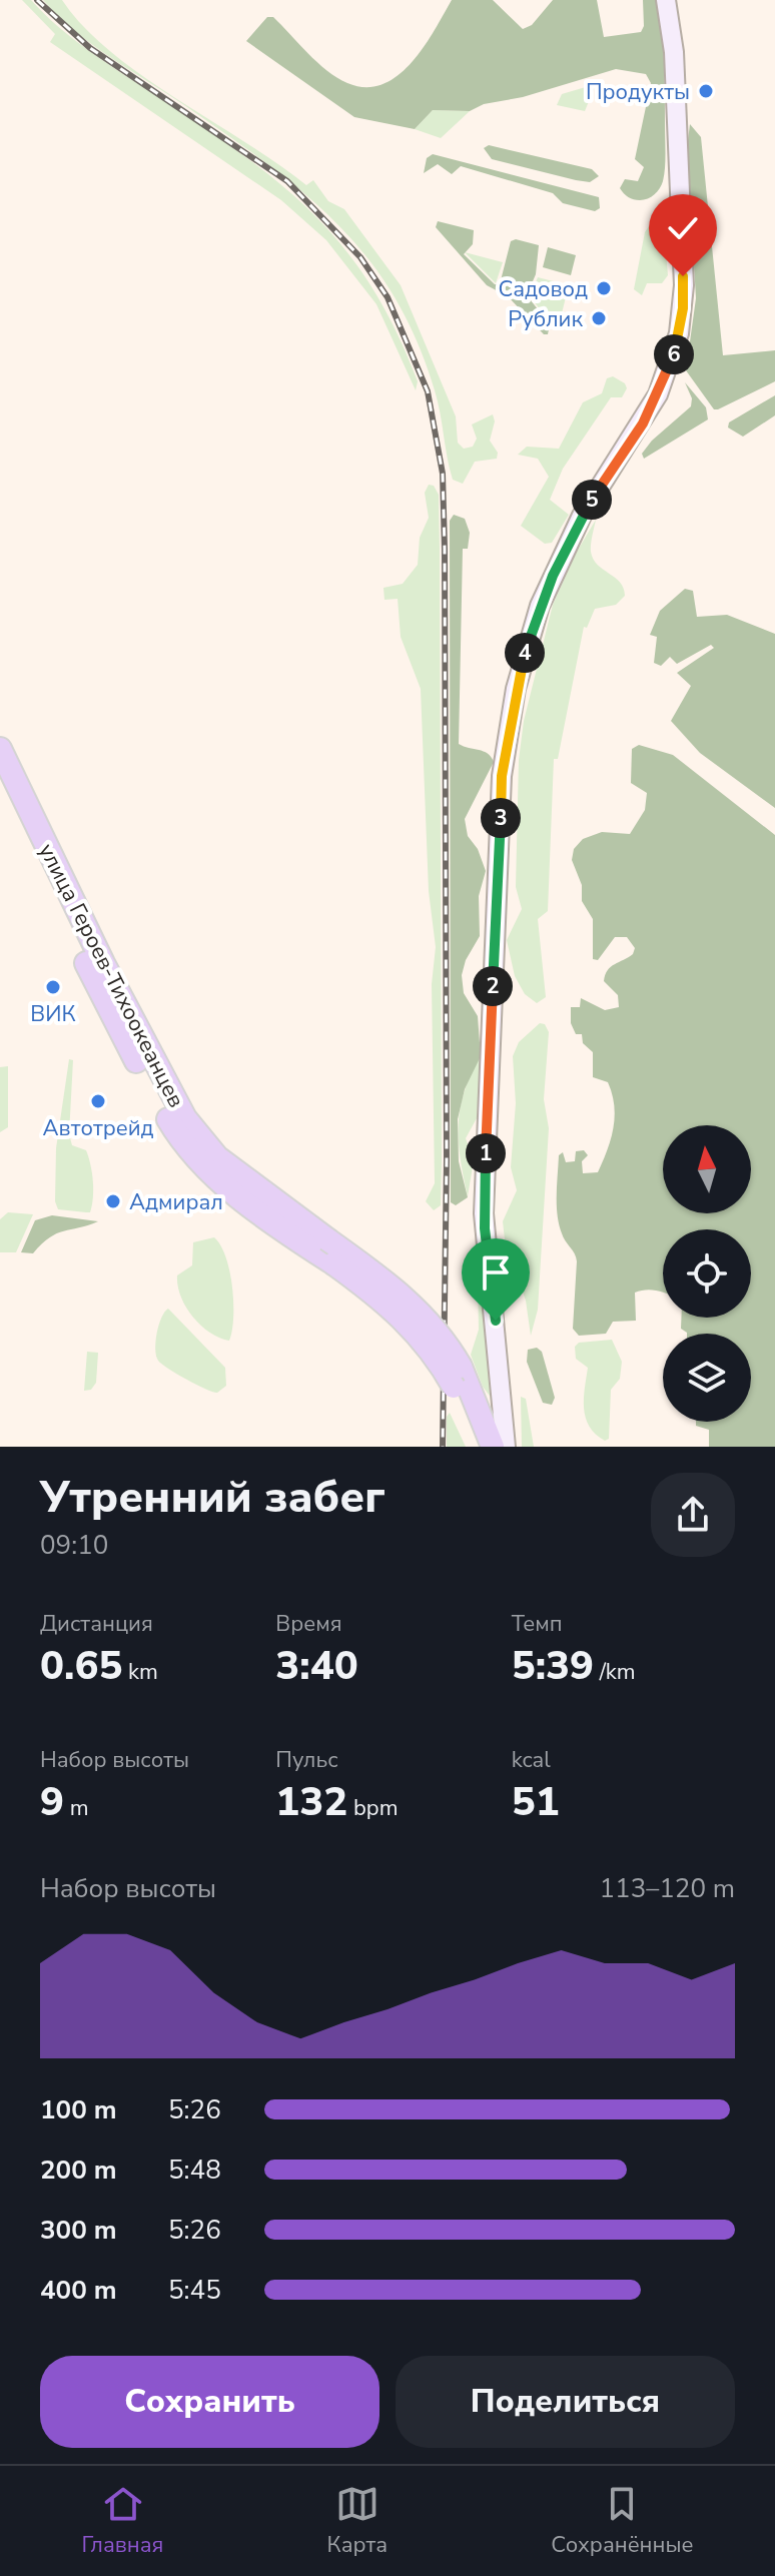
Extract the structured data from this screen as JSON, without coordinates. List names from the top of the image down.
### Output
{
  "streets": {
    "highway": ["улица Героев-Тихоокеанцев"]
  },
  "places": [
    "Продукты",
    "Садовод",
    "Рублик",
    "ВИК",
    "Автотрейд",
    "Адмирал"
  ],
  "north": "top",
  "page": {
    "pins": [
      "6",
      "5",
      "4",
      "3",
      "2",
      "1"
    ],
    "heading": ["Утренний забег", "09:10"],
    "stats": [
      ["Дистанция", "0.65 km"],
      ["Время", "3:40"],
      ["Темп", "5:39 /km"],
      ["Набор высоты", "9 m"],
      ["Пульс", "132 bpm"],
      ["kcal", "51"]
    ],
    "chart": ["Набор высоты", "113–120 m"],
    "list": [
      {
        "name": "100 m",
        "note": "5:26"
      },
      {
        "name": "200 m",
        "note": "5:48"
      },
      {
        "name": "300 m",
        "note": "5:26"
      },
      {
        "name": "400 m",
        "note": "5:45"
      }
    ],
    "buttons": ["Сохранить", "Поделиться"],
    "tabs": ["Главная", "Карта", "Сохранённые"]
  }
}
